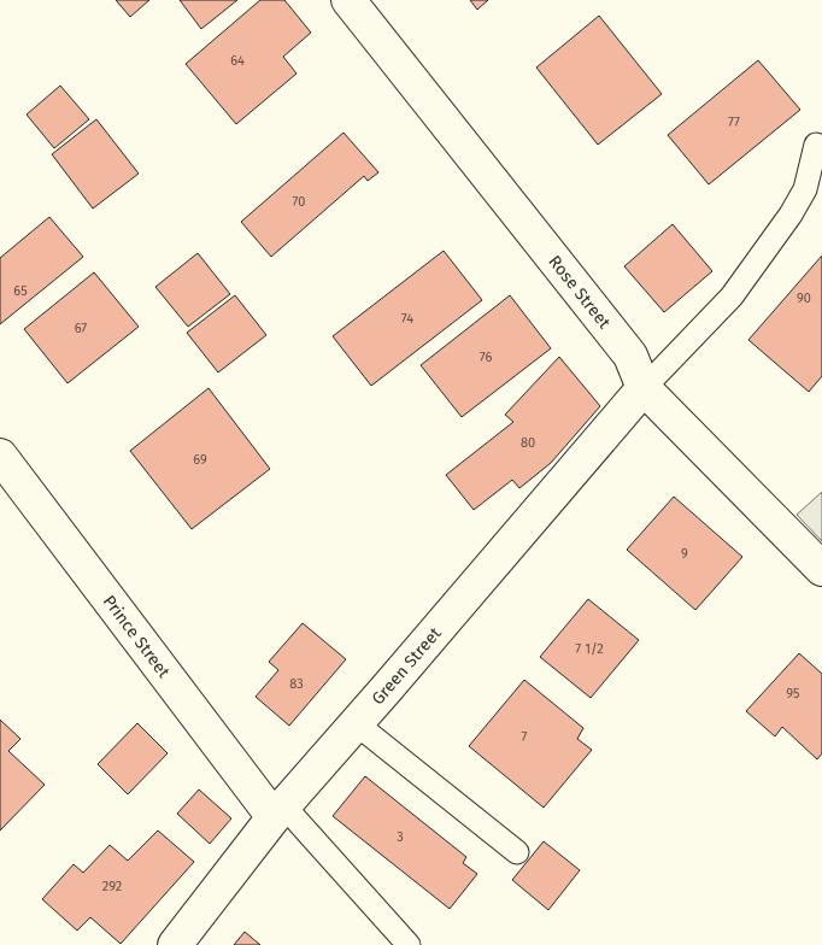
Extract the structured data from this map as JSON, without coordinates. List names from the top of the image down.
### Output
{
  "streets": {
    "street": ["Rose Street", "Prince Street", "Green Street"]
  },
  "crossings": [
    ["Rose Street", "Green Street"],
    ["Prince Street", "Green Street"]
  ],
  "house_numbers": [
    "64",
    "77",
    "70",
    "65",
    "90",
    "74",
    "67",
    "76",
    "80",
    "69",
    "9",
    "7 1/2",
    "83",
    "95",
    "7",
    "3",
    "292"
  ]
}
